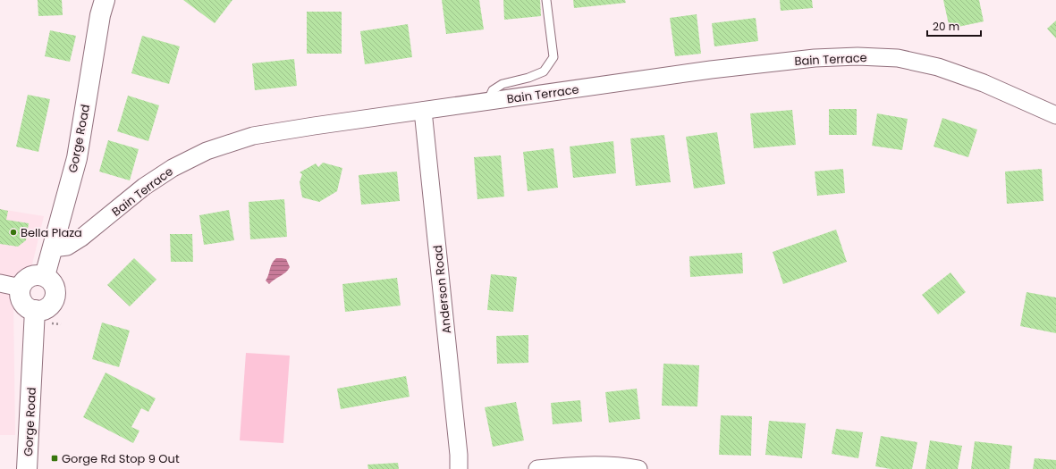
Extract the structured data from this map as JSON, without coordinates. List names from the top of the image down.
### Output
{
  "streets": {
    "street": ["Bain Terrace", "Gorge Road", "Anderson Road"]
  },
  "crossings": [
    ["Bain Terrace", "Gorge Road"],
    ["Bain Terrace", "Anderson Road"]
  ],
  "places": {
    "other": ["Bella Plaza"],
    "transit": ["Gorge Rd Stop 9 Out"]
  },
  "scale_bar": "20 m"
}
